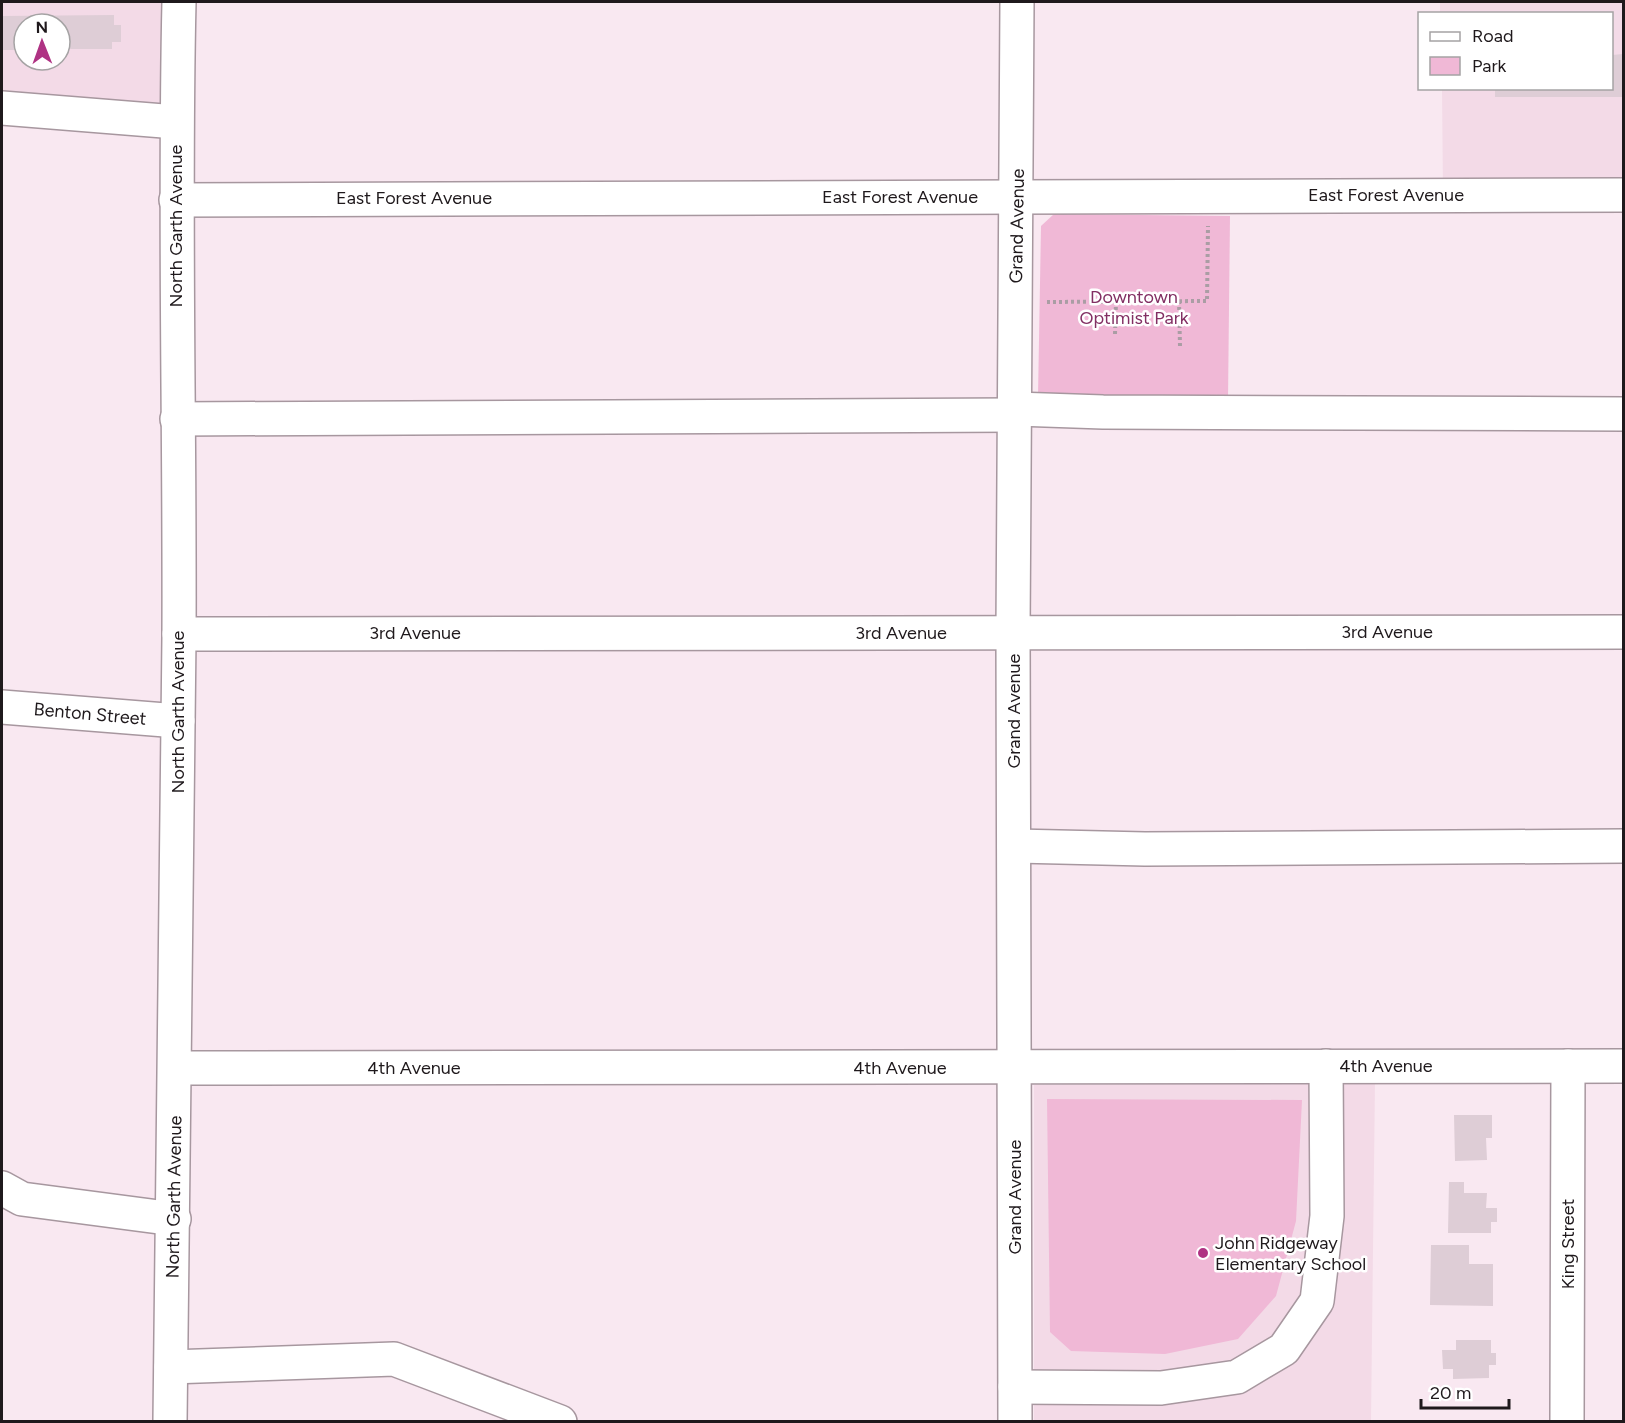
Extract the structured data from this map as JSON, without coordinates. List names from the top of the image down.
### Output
{
  "streets": {
    "street": [
      "East Forest Avenue",
      "North Garth Avenue",
      "Grand Avenue",
      "3rd Avenue",
      "Benton Street",
      "4th Avenue",
      "King Street"
    ]
  },
  "crossings": [
    ["East Forest Avenue", "North Garth Avenue"],
    ["East Forest Avenue", "Grand Avenue"],
    ["North Garth Avenue", "3rd Avenue"],
    ["North Garth Avenue", "Benton Street"],
    ["North Garth Avenue", "4th Avenue"],
    ["Grand Avenue", "3rd Avenue"],
    ["Grand Avenue", "4th Avenue"],
    ["4th Avenue", "King Street"]
  ],
  "parks": ["Downtown Optimist Park"],
  "places": ["John Ridgeway Elementary School"],
  "legend": ["Road", "Park"],
  "scale_bar": "20 m",
  "north": "top"
}
